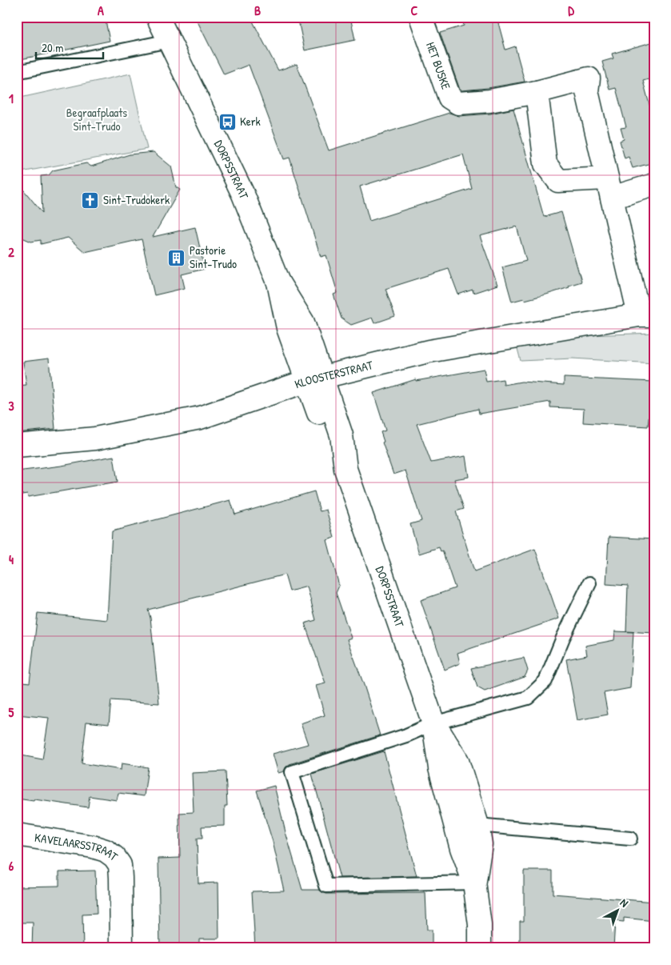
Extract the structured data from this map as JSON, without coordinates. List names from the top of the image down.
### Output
{
  "streets": {
    "street": [
      "HET BUSKE",
      "DORPSSTRAAT",
      "KLOOSTERSTRAAT",
      "KAVELAARSSTRAAT"
    ]
  },
  "crossings": [
    ["HET BUSKE", "KLOOSTERSTRAAT"],
    ["DORPSSTRAAT", "KLOOSTERSTRAAT"]
  ],
  "parks": ["Begraafplaats Sint-Trudo"],
  "places": {
    "bus stop": ["Kerk"],
    "church": ["Sint-Trudokerk"],
    "building": ["Pastorie Sint-Trudo"]
  },
  "scale_bar": "20 m",
  "north": "top right",
  "grid": {
    "columns": [
      "A",
      "B",
      "C",
      "D"
    ],
    "rows": [
      "1",
      "2",
      "3",
      "4",
      "5",
      "6"
    ]
  }
}
